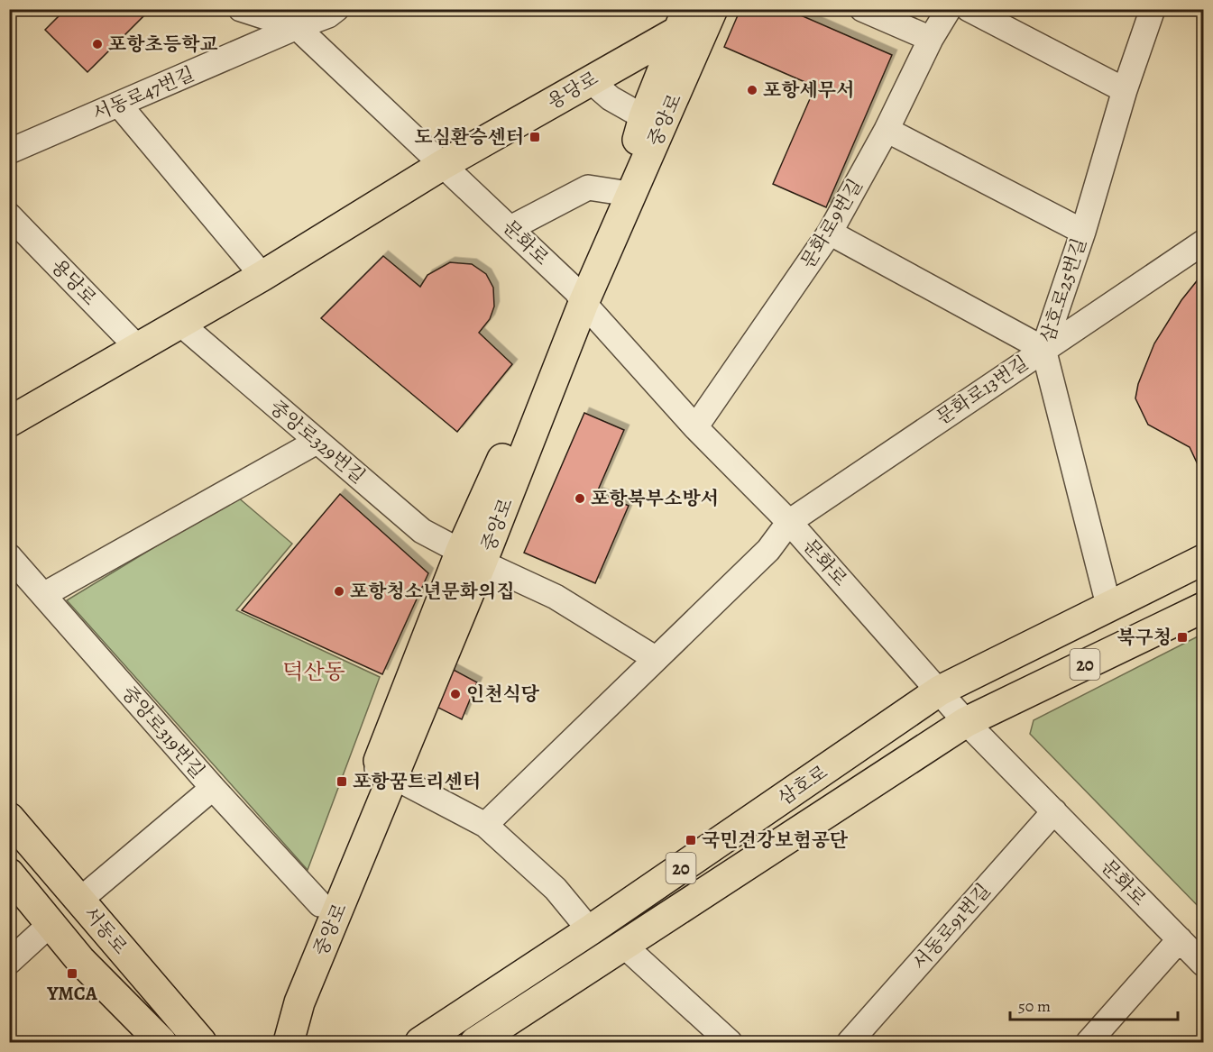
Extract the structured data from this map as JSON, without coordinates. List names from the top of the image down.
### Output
{
  "streets": {
    "main road": [
      "용당로",
      "중앙로",
      "20",
      "삼호로",
      "서동로"
    ],
    "street": [
      "서동로47번길",
      "문화로9번길",
      "문화로",
      "삼호로25번길",
      "문화로13번길",
      "중앙로329번길",
      "중앙로319번길",
      "서동로91번길"
    ]
  },
  "crossings": [
    ["용당로", "중앙로"],
    ["용당로", "문화로"],
    ["용당로", "중앙로329번길"],
    ["중앙로", "문화로"],
    ["중앙로", "중앙로329번길"],
    ["중앙로", "중앙로319번길"],
    ["문화로9번길", "문화로"],
    ["문화로", "문화로13번길"],
    ["문화로", "삼호로"],
    ["문화로", "서동로91번길"],
    ["삼호로25번길", "문화로13번길"],
    ["삼호로25번길", "삼호로"],
    ["문화로13번길", "중앙로329번길"]
  ],
  "districts": ["덕산동"],
  "places": {
    "other": [
      "포항초등학교",
      "포항세무서",
      "포항북부소방서",
      "포항청소년문화의집",
      "인천식당"
    ],
    "transit": [
      "도심환승센터",
      "북구청",
      "포항꿈트리센터",
      "국민건강보험공단",
      "YMCA"
    ]
  },
  "scale_bar": "50 m"
}
